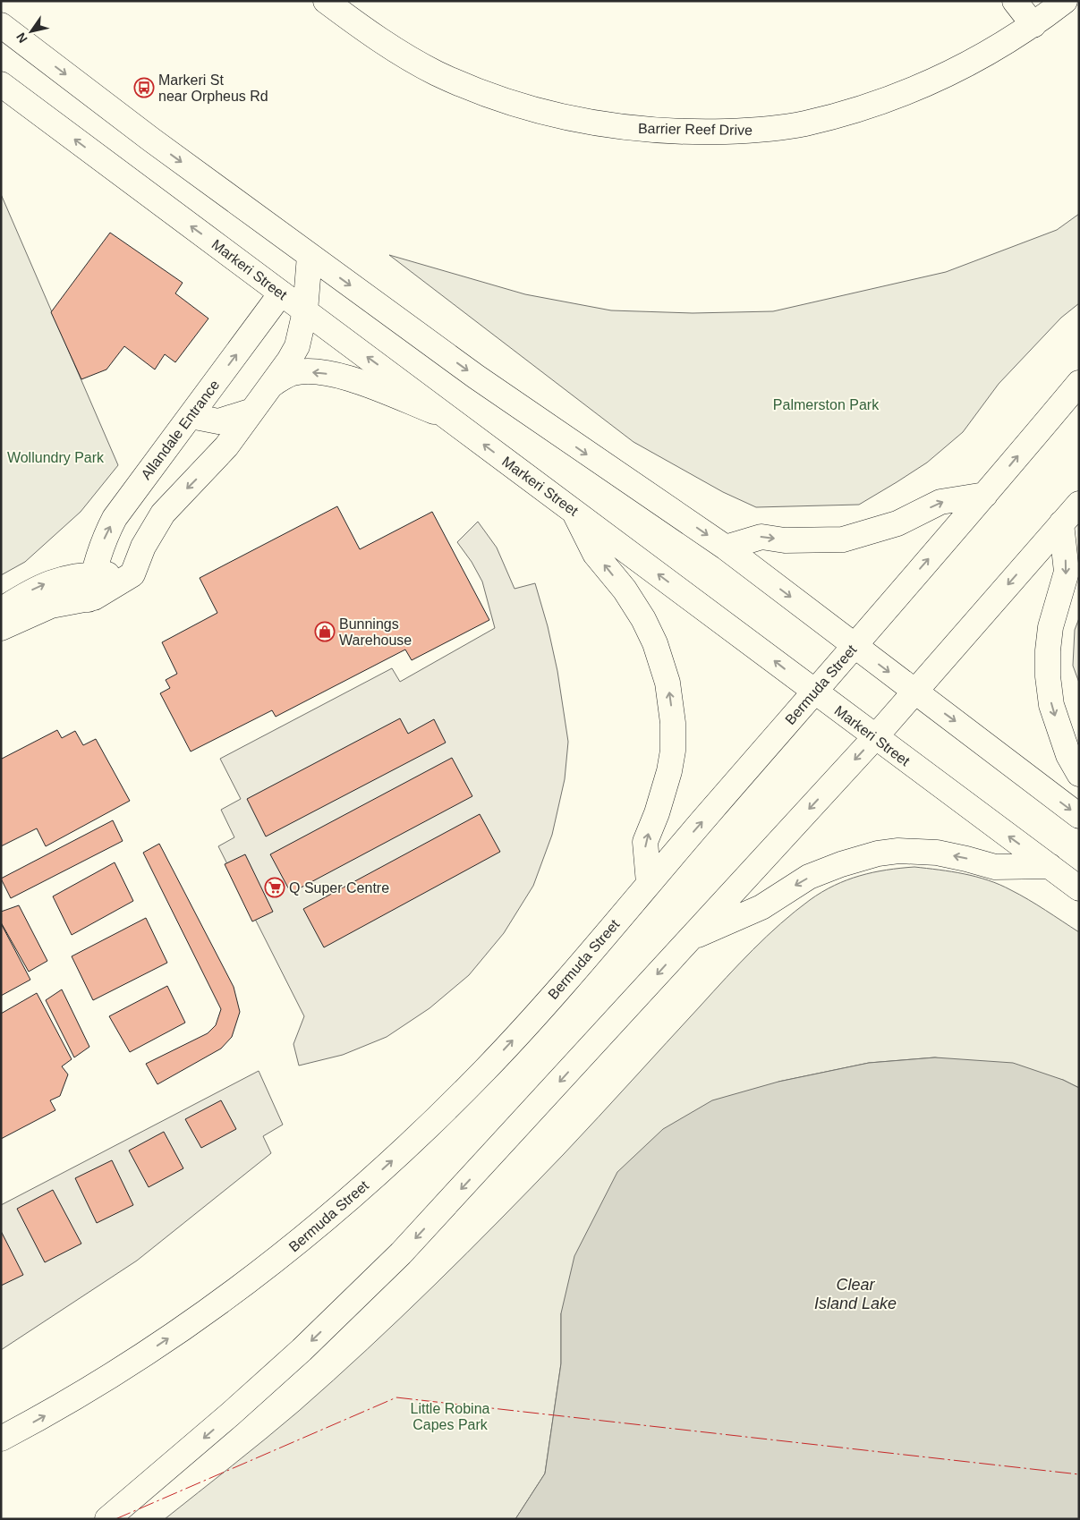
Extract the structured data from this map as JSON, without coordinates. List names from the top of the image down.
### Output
{
  "streets": {
    "main road": [
      "Barrier Reef Drive",
      "Markeri Street",
      "Allandale Entrance",
      "Bermuda Street"
    ]
  },
  "crossings": [
    ["Markeri Street", "Allandale Entrance"],
    ["Markeri Street", "Bermuda Street"]
  ],
  "water": ["Clear Island Lake"],
  "parks": ["Palmerston Park", "Wollundry Park", "Little Robina Capes Park"],
  "places": {
    "bus stop": ["Markeri St near Orpheus Rd"],
    "shop": ["Bunnings Warehouse"],
    "supermarket": ["Q Super Centre"]
  },
  "north": "bottom left"
}
